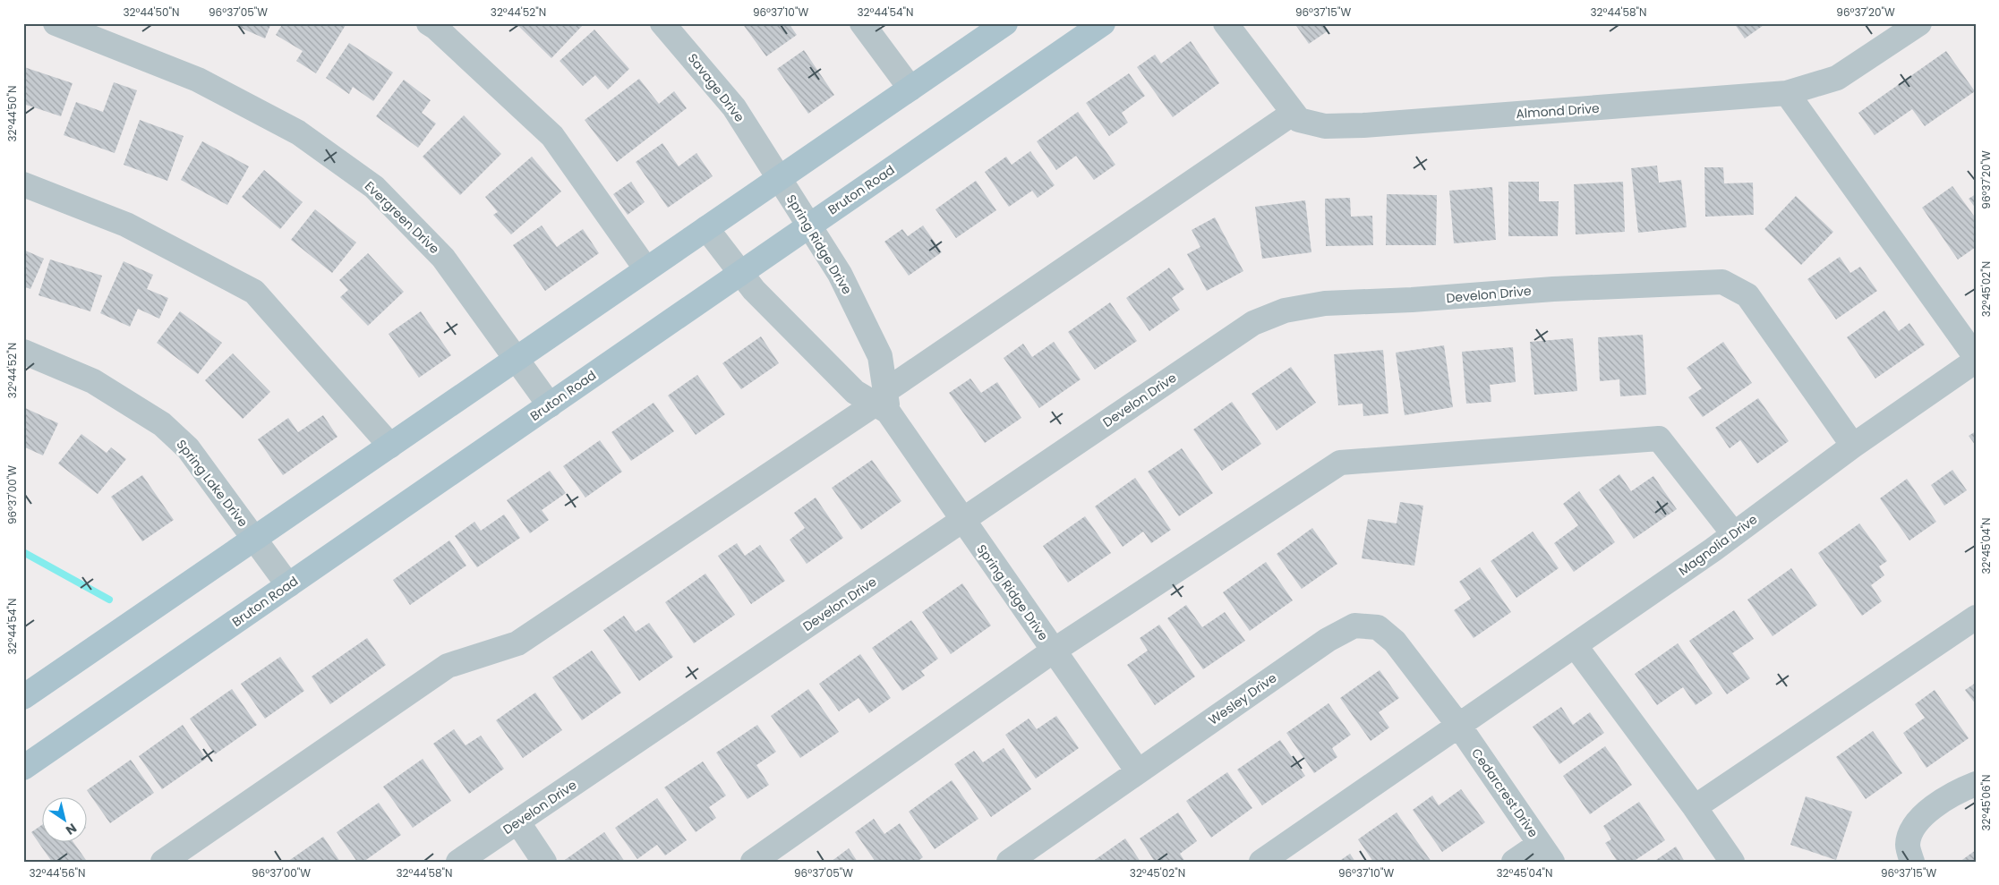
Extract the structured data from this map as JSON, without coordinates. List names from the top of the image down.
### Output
{
  "streets": {
    "main road": ["Bruton Road"],
    "street": [
      "Savage Drive",
      "Almond Drive",
      "Evergreen Drive",
      "Spring Ridge Drive",
      "Develon Drive",
      "Spring Lake Drive",
      "Magnolia Drive",
      "Wesley Drive",
      "Cedarcrest Drive"
    ]
  },
  "crossings": [
    ["Savage Drive", "Spring Ridge Drive"],
    ["Bruton Road", "Evergreen Drive"],
    ["Bruton Road", "Spring Ridge Drive"],
    ["Bruton Road", "Spring Lake Drive"],
    ["Spring Ridge Drive", "Develon Drive"],
    ["Spring Ridge Drive", "Wesley Drive"],
    ["Develon Drive", "Magnolia Drive"],
    ["Magnolia Drive", "Wesley Drive"],
    ["Magnolia Drive", "Cedarcrest Drive"],
    ["Wesley Drive", "Cedarcrest Drive"]
  ],
  "north": "bottom right",
  "coordinates": [
    "32°44'50\"N",
    "96°37'05\"W",
    "32°44'52\"N",
    "96°37'10\"W",
    "32°44'54\"N",
    "96°37'15\"W",
    "32°44'58\"N",
    "96°37'20\"W",
    "32°45'02\"N",
    "96°37'00\"W",
    "32°45'04\"N",
    "32°45'06\"N",
    "32°44'56\"N"
  ]
}
